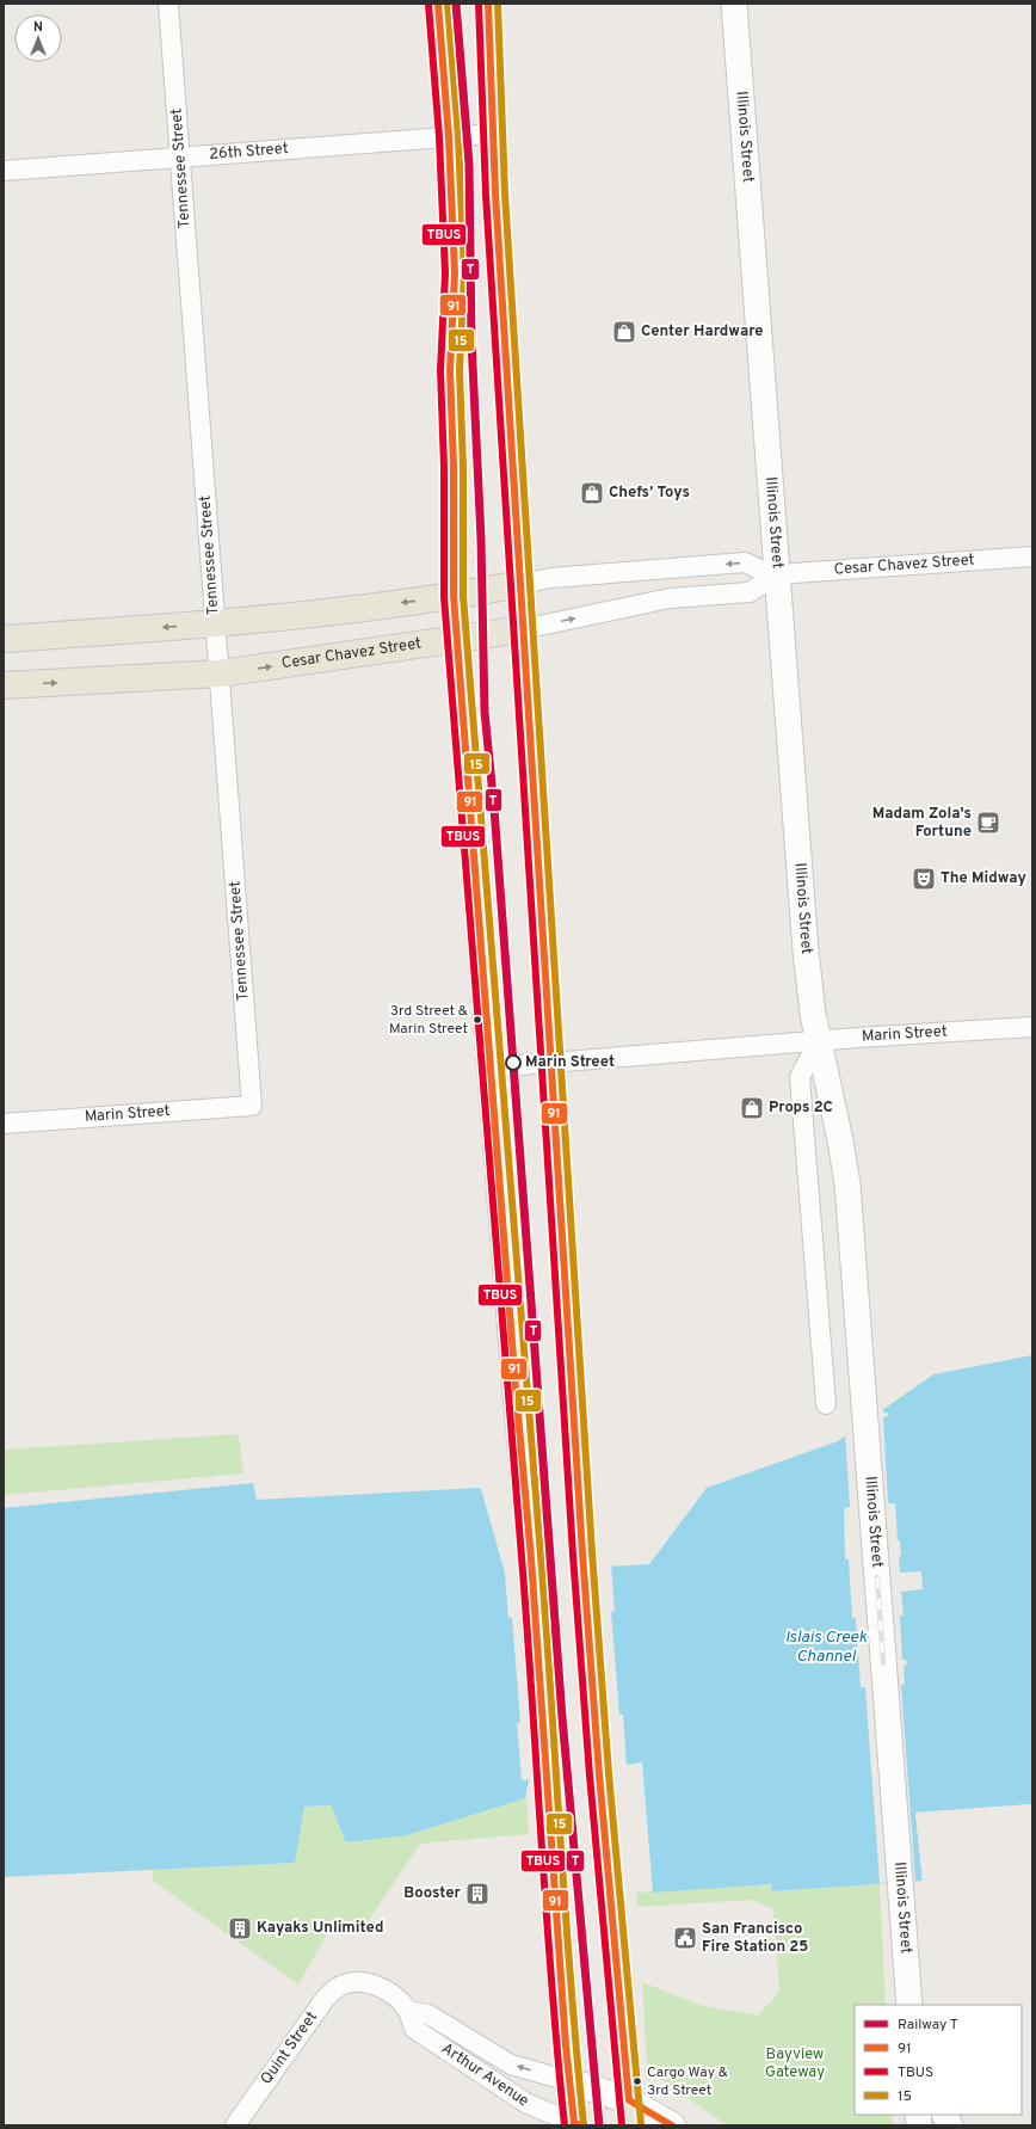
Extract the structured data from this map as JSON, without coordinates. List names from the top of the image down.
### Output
{
  "streets": {
    "main road": ["Cesar Chavez Street"],
    "street": [
      "Illinois Street",
      "26th Street",
      "Tennessee Street",
      "Marin Street",
      "Quint Street",
      "Arthur Avenue"
    ]
  },
  "crossings": [
    ["Illinois Street", "Cesar Chavez Street"],
    ["Illinois Street", "Marin Street"],
    ["26th Street", "Tennessee Street"],
    ["Tennessee Street", "Cesar Chavez Street"],
    ["Tennessee Street", "Marin Street"],
    ["Quint Street", "Arthur Avenue"]
  ],
  "water": ["Islais Creek Channel"],
  "parks": ["Bayview Gateway"],
  "places": {
    "shop": ["Center Hardware", "Chefs’ Toys", "Props 2C"],
    "cafe": ["Madam Zola's Fortune"],
    "theatre": ["The Midway"],
    "other": ["3rd Street & Marin Street", "Marin Street", "Cargo Way & 3rd Street"],
    "building": ["Booster", "Kayaks Unlimited"],
    "public building": ["San Francisco Fire Station 25"]
  },
  "lines": [
    "rail line T",
    "transit line 91",
    "transit line TBUS",
    "transit line 15"
  ],
  "legend": [
    "Railway T",
    "91",
    "TBUS",
    "15"
  ],
  "north": "top"
}
